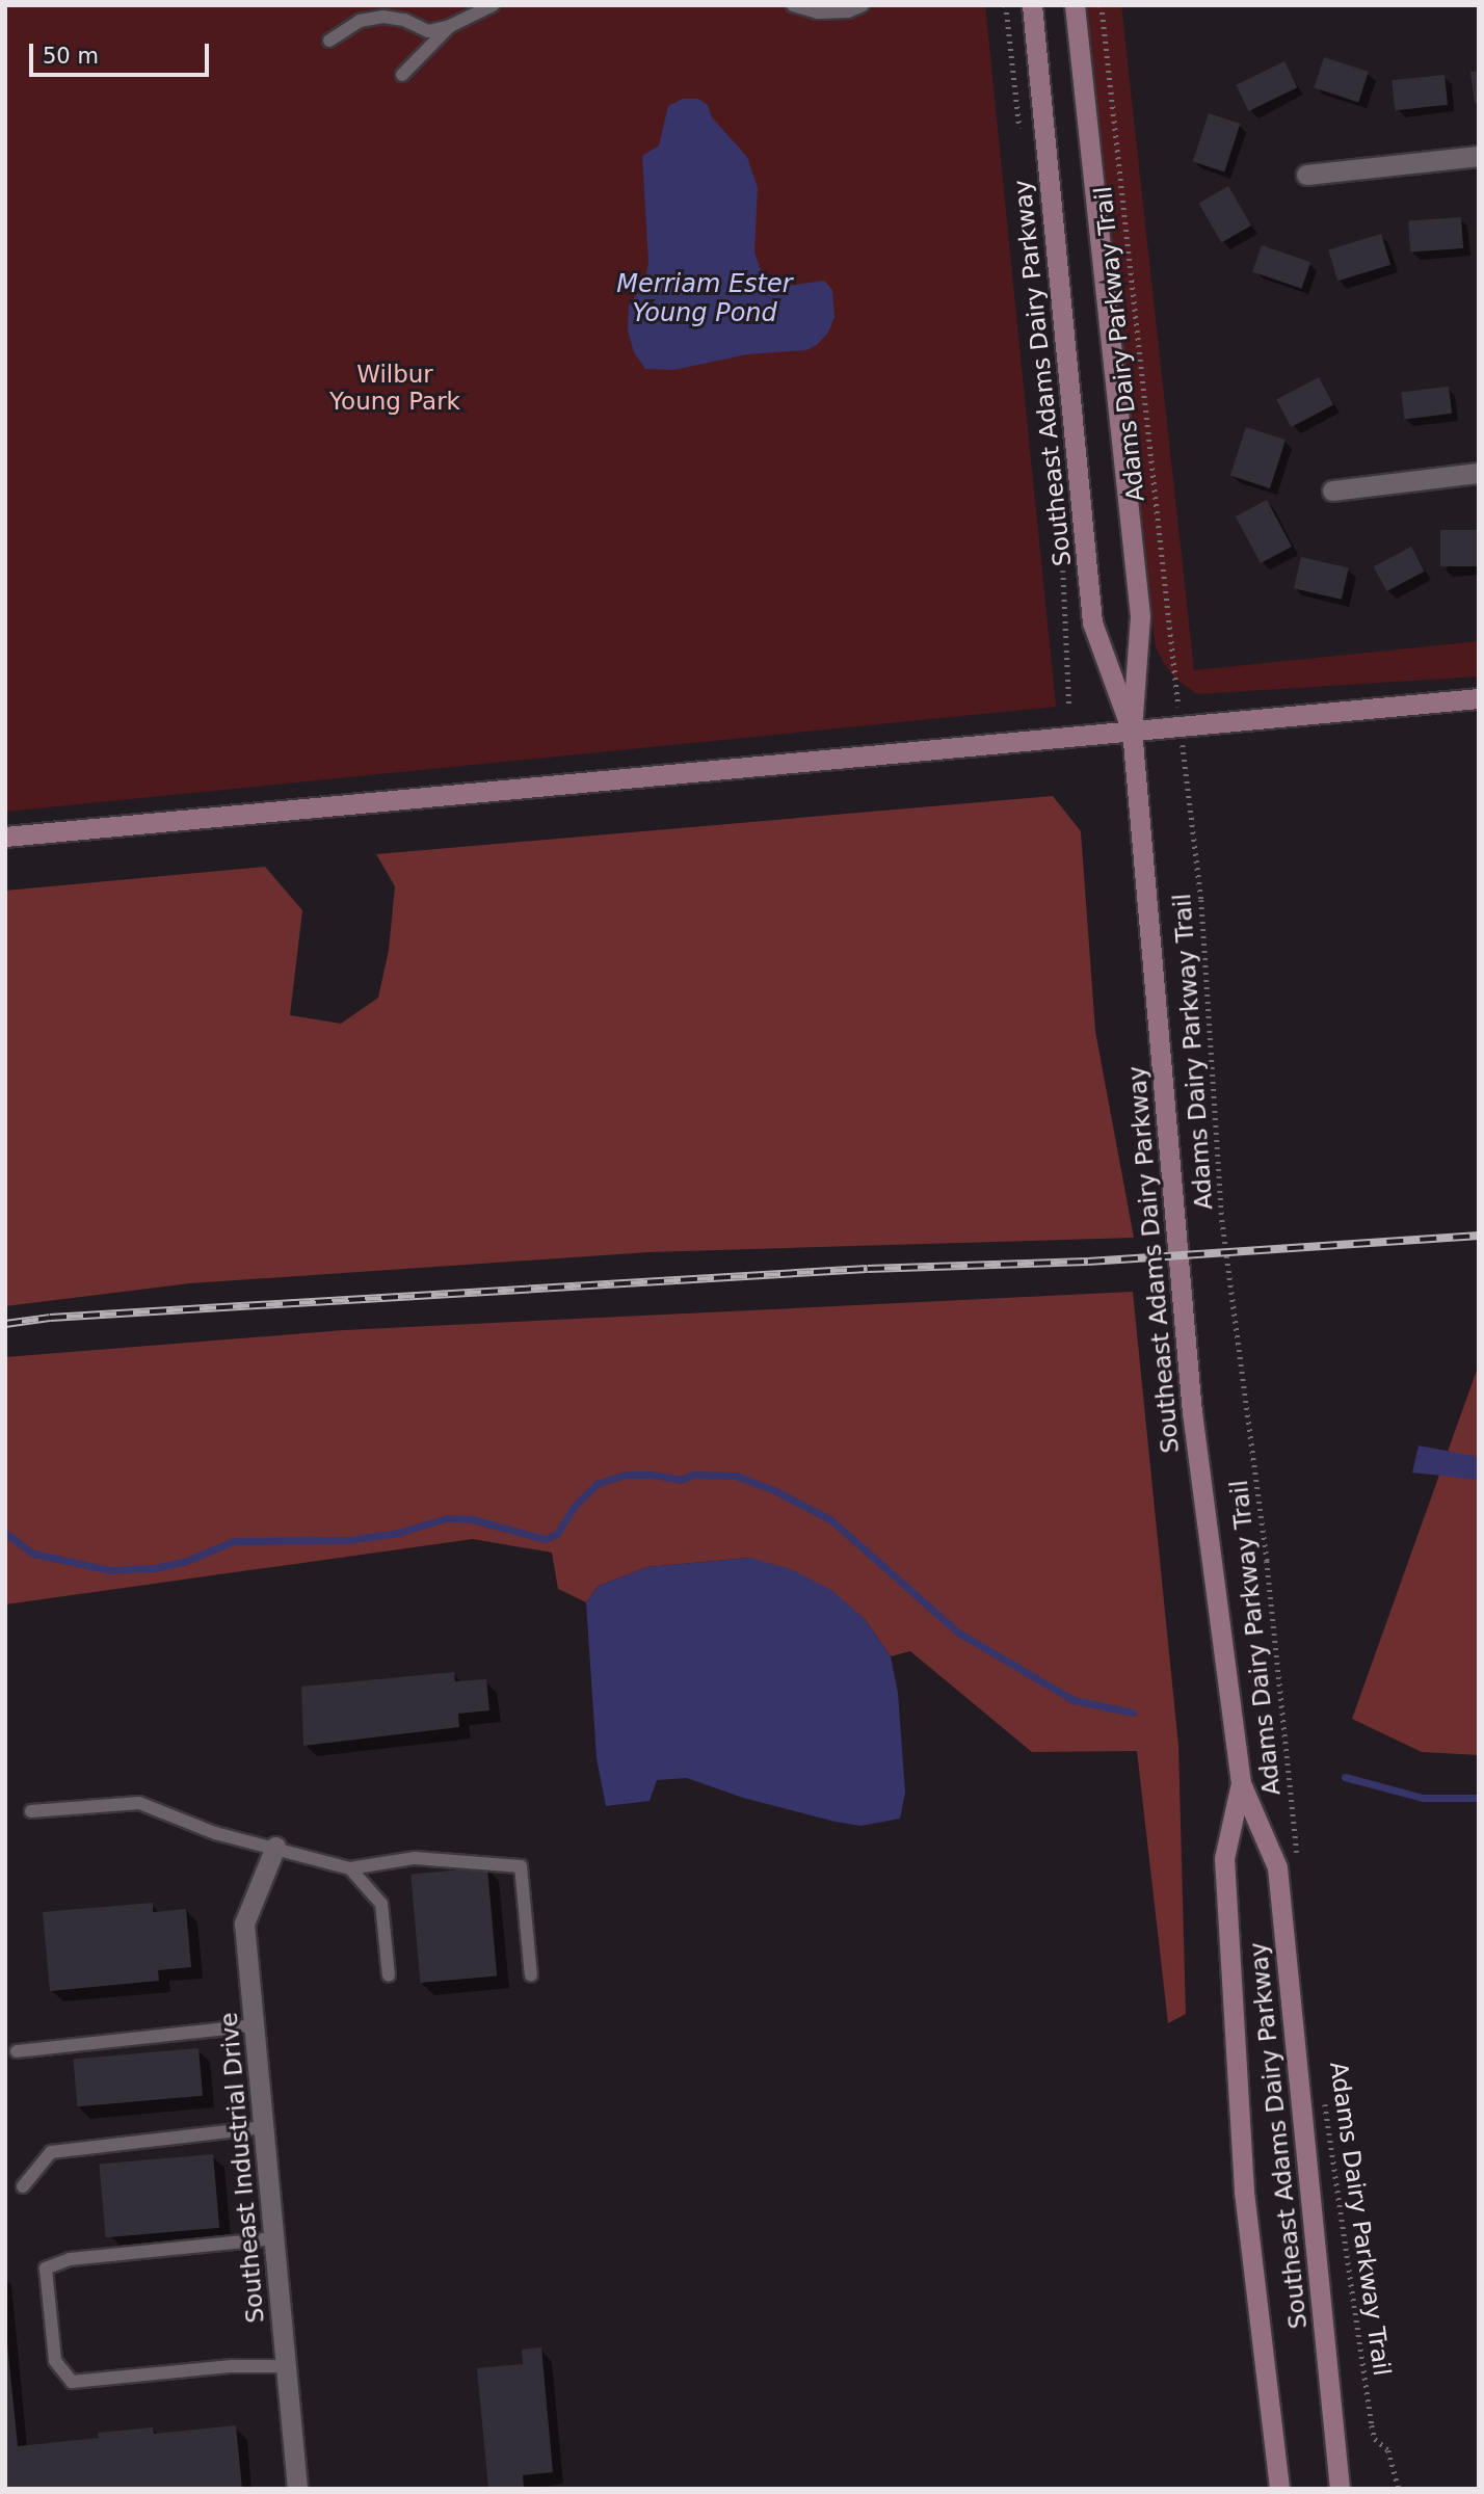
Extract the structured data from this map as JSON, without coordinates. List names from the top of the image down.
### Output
{
  "streets": {
    "main road": ["Southeast Adams Dairy Parkway"],
    "street": ["Southeast Industrial Drive"],
    "path": ["Adams Dairy Parkway Trail"]
  },
  "water": ["Merriam Ester Young Pond"],
  "parks": ["Wilbur Young Park"],
  "scale_bar": "50 m"
}
